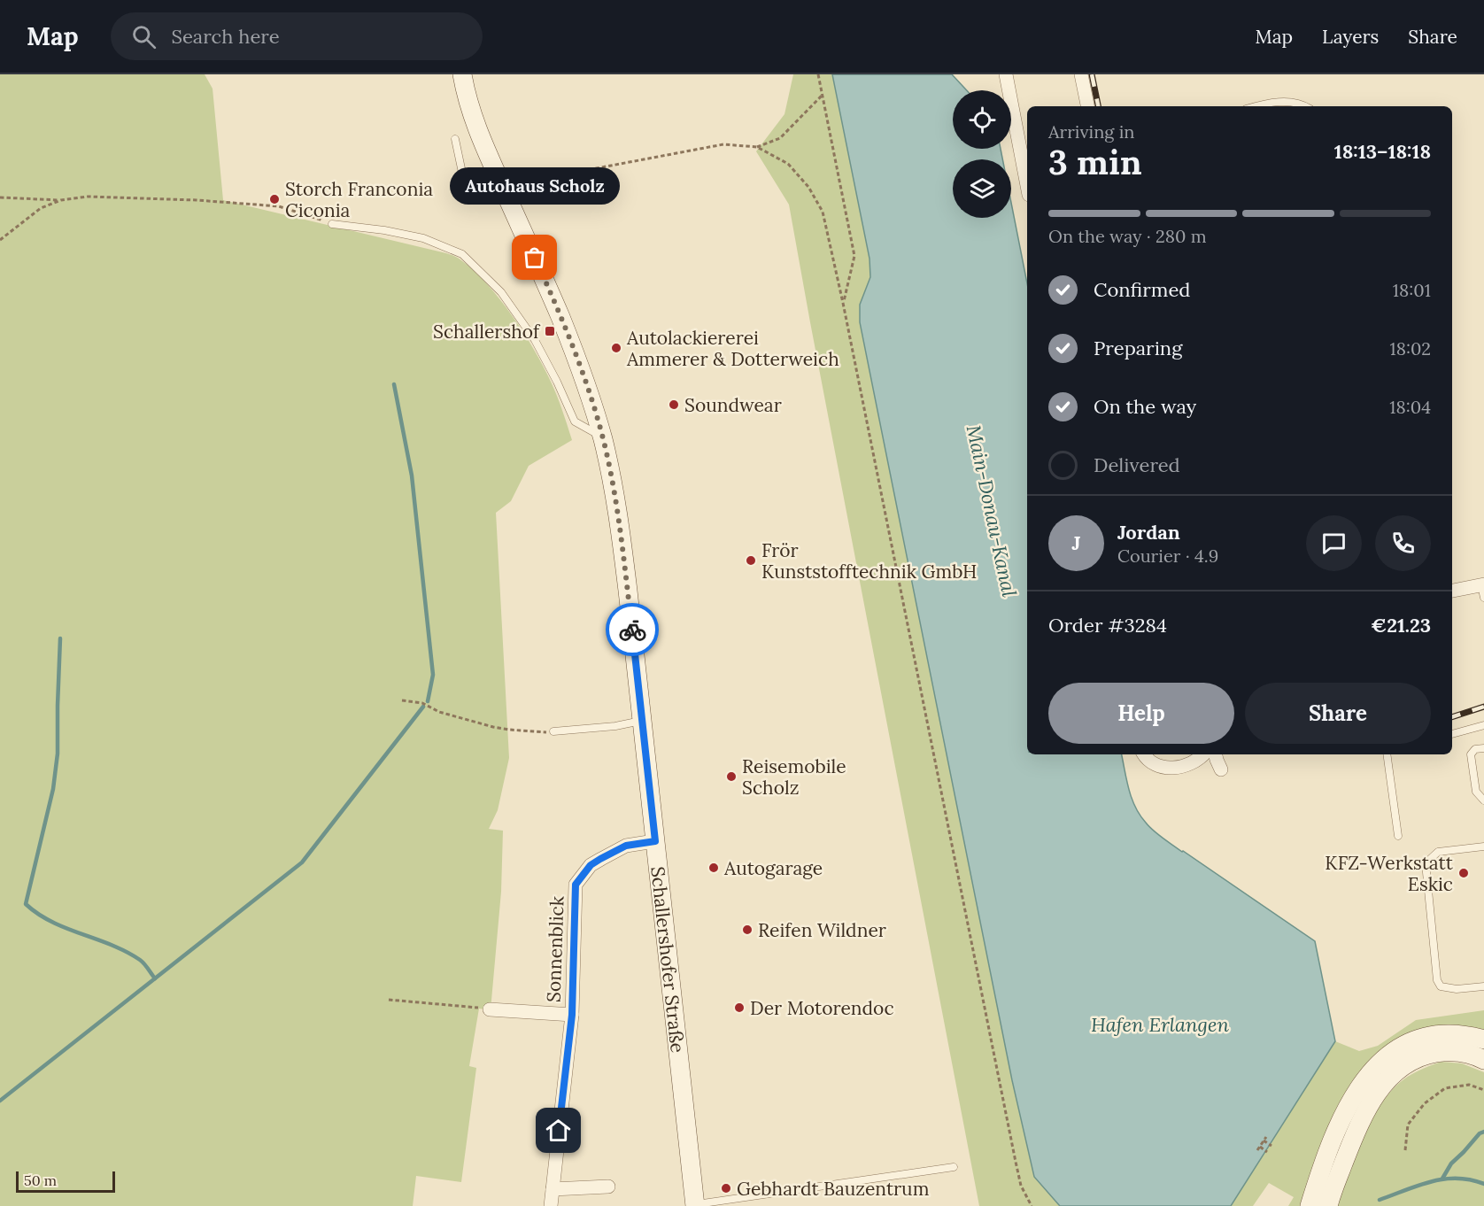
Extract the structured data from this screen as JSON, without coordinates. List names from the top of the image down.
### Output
{
  "streets": {
    "street": ["Sonnenblick", "Schallershofer Straße"]
  },
  "crossings": [
    ["Sonnenblick", "Schallershofer Straße"]
  ],
  "water": ["Main-Donau-Kanal", "Hafen Erlangen"],
  "places": {
    "other": [
      "Storch Franconia Ciconia",
      "Autohaus Scholz",
      "Autolackiererei Ammerer & Dotterweich",
      "Soundwear",
      "Frör Kunststofftechnik GmbH",
      "Reisemobile Scholz",
      "Autogarage",
      "KFZ-Werkstatt Eskic",
      "Reifen Wildner",
      "Der Motorendoc",
      "Gebhardt Bauzentrum"
    ],
    "transit": ["Schallershof"]
  },
  "scale_bar": "50 m",
  "page": {
    "header": "Map",
    "search": "Search here",
    "nav": ["Map", "Layers", "Share"],
    "heading": ["3 min", "Arriving in", "18:13–18:18"],
    "panel": [
      "Jordan",
      "Courier · 4.9",
      "Order #3284",
      "€21.23"
    ],
    "bubble": "Autohaus Scholz",
    "bar": "On the way · 280 m",
    "list": [
      ["Confirmed", "18:01"],
      ["Preparing", "18:02"],
      ["On the way", "18:04"],
      "Delivered"
    ],
    "round": "J",
    "buttons": ["Help", "Share"],
    "scale": "50 m"
  }
}
